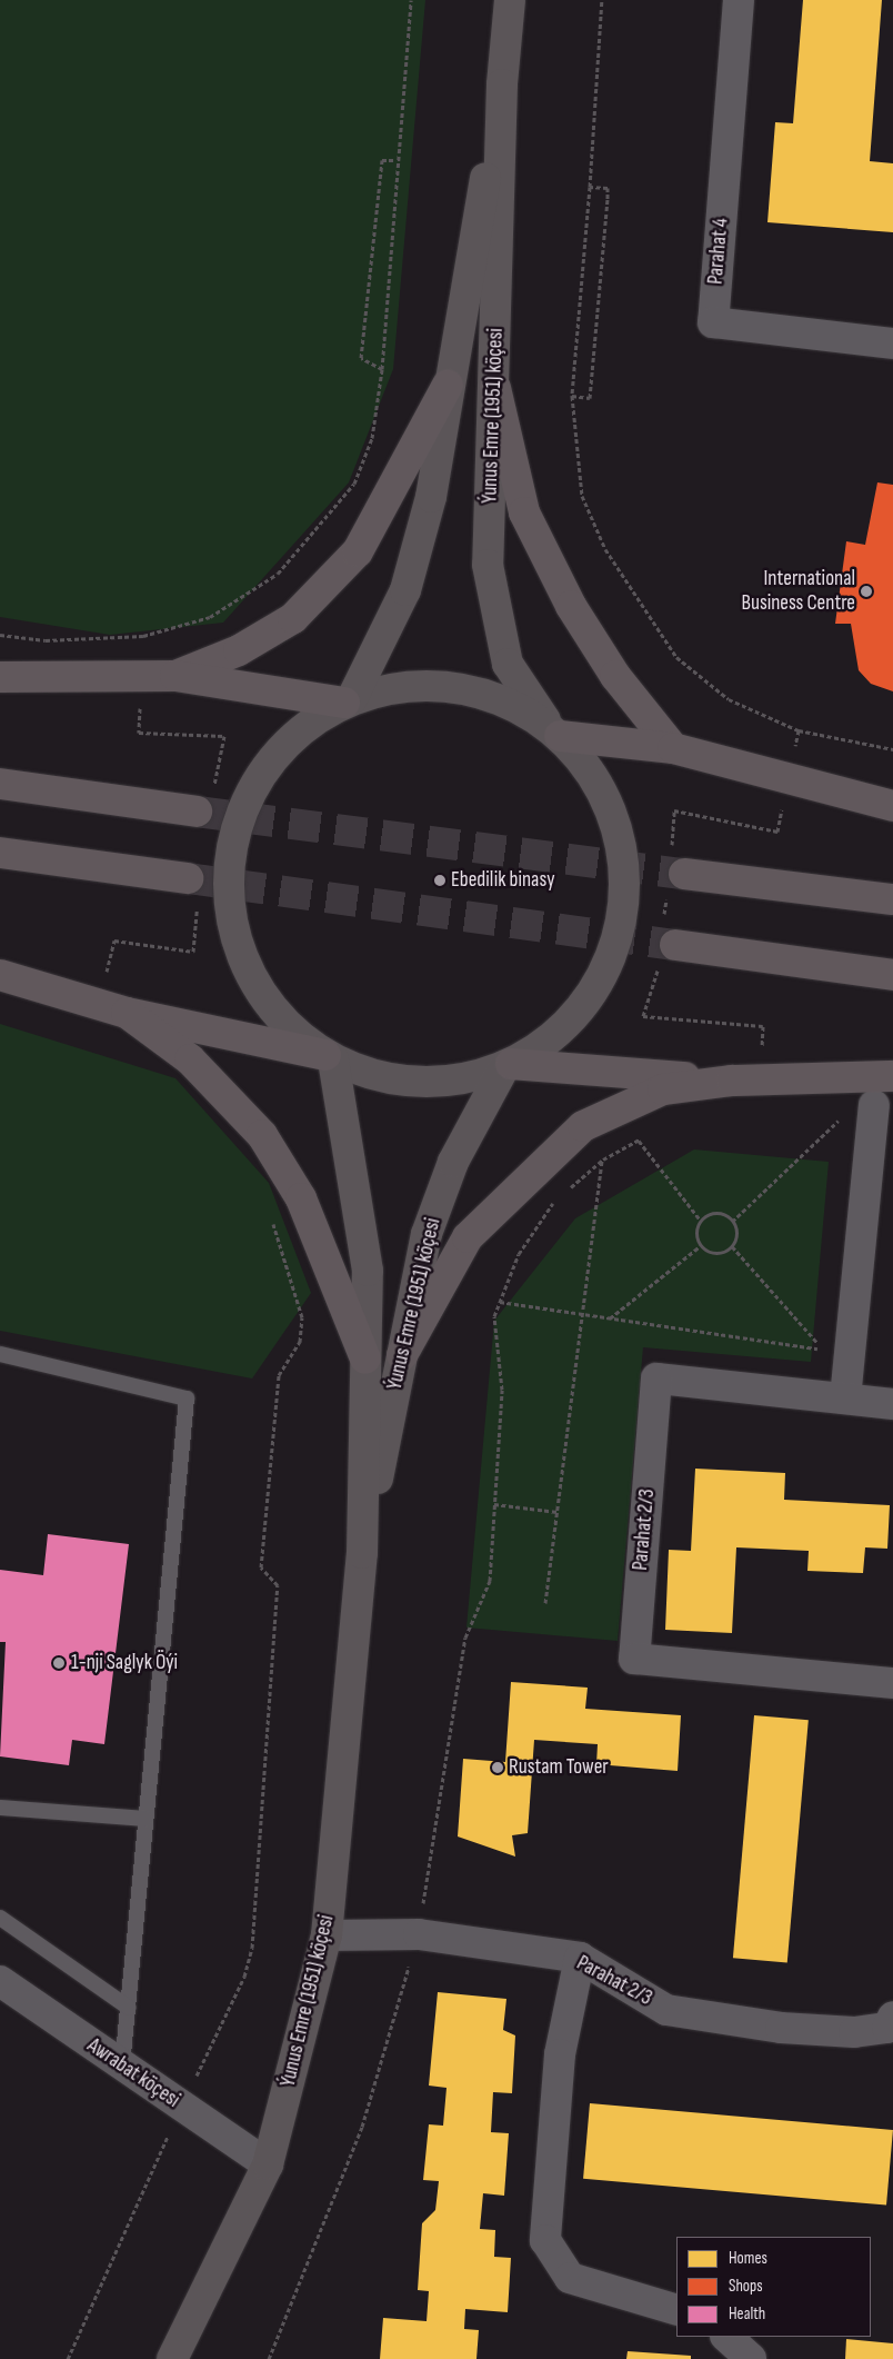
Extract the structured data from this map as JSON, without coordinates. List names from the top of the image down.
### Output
{
  "streets": {
    "street": [
      "Parahat 4",
      "Ýunus Emre (1951) köçesi",
      "Parahat 2/3",
      "Awrabat köçesi"
    ]
  },
  "crossings": [
    ["Ýunus Emre (1951) köçesi", "Parahat 2/3"],
    ["Ýunus Emre (1951) köçesi", "Awrabat köçesi"]
  ],
  "places": [
    "International Business Centre",
    "Ebedilik binasy",
    "1-nji Saglyk Öýi",
    "Rustam Tower"
  ],
  "legend": ["Homes", "Shops", "Health"]
}
